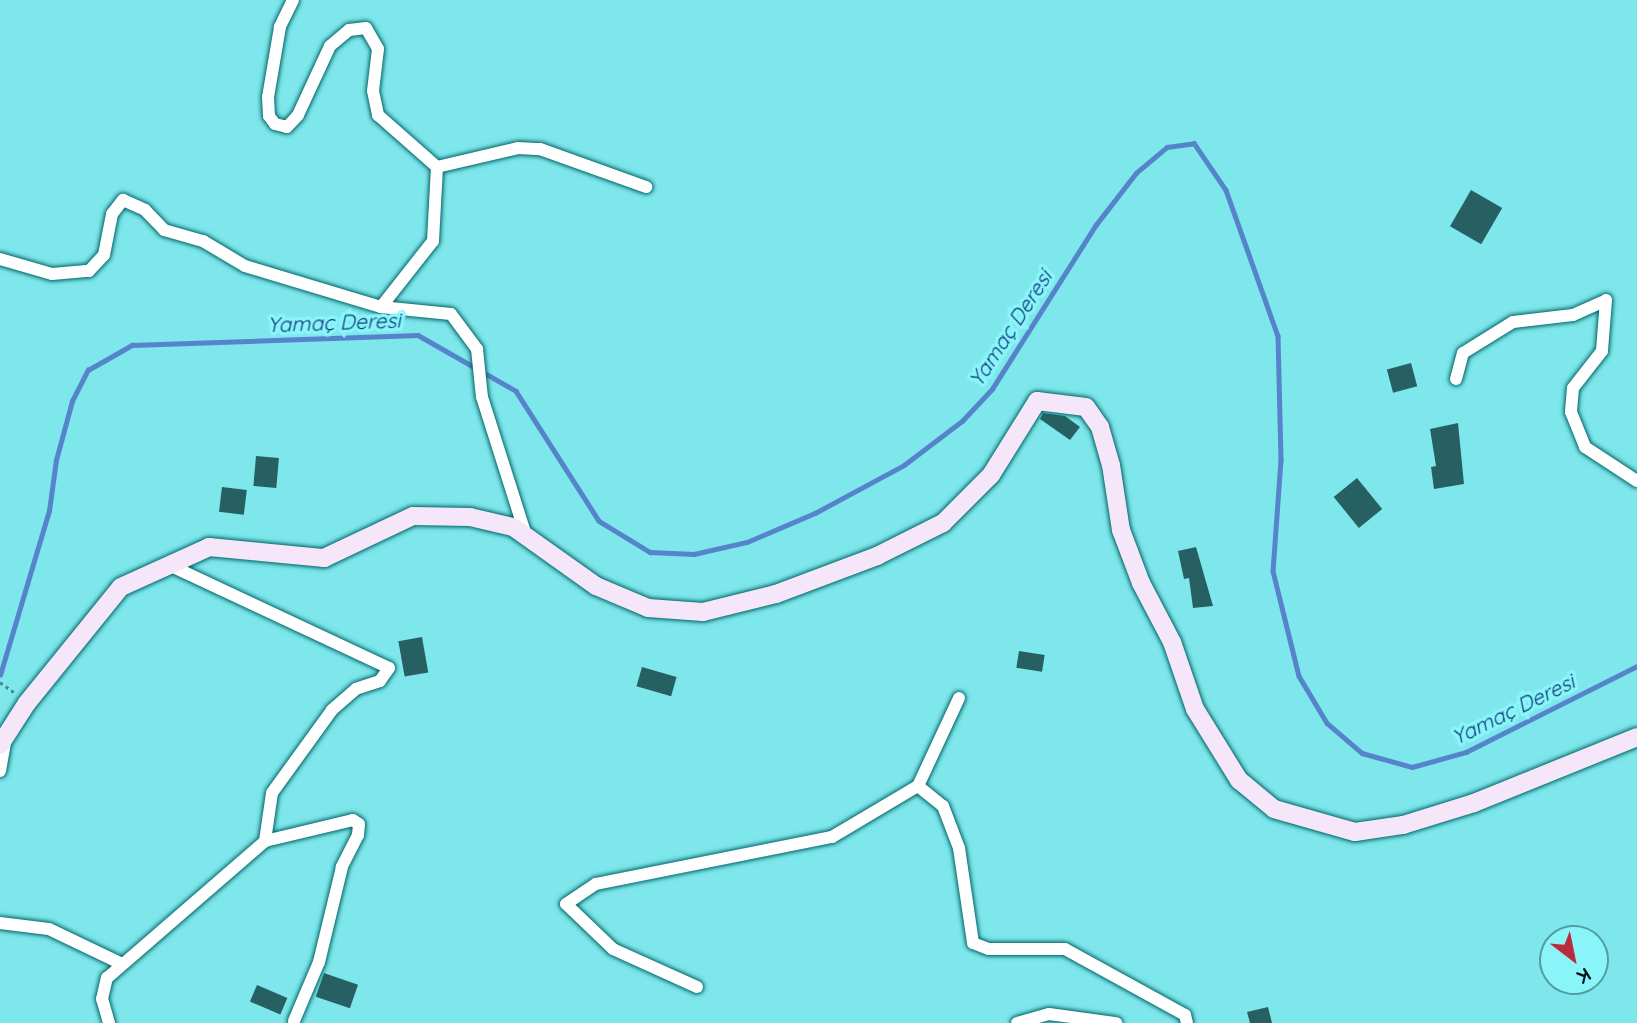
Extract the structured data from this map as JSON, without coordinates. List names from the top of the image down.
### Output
{
  "water": ["Yamaç Deresi"],
  "north": "bottom right"
}
